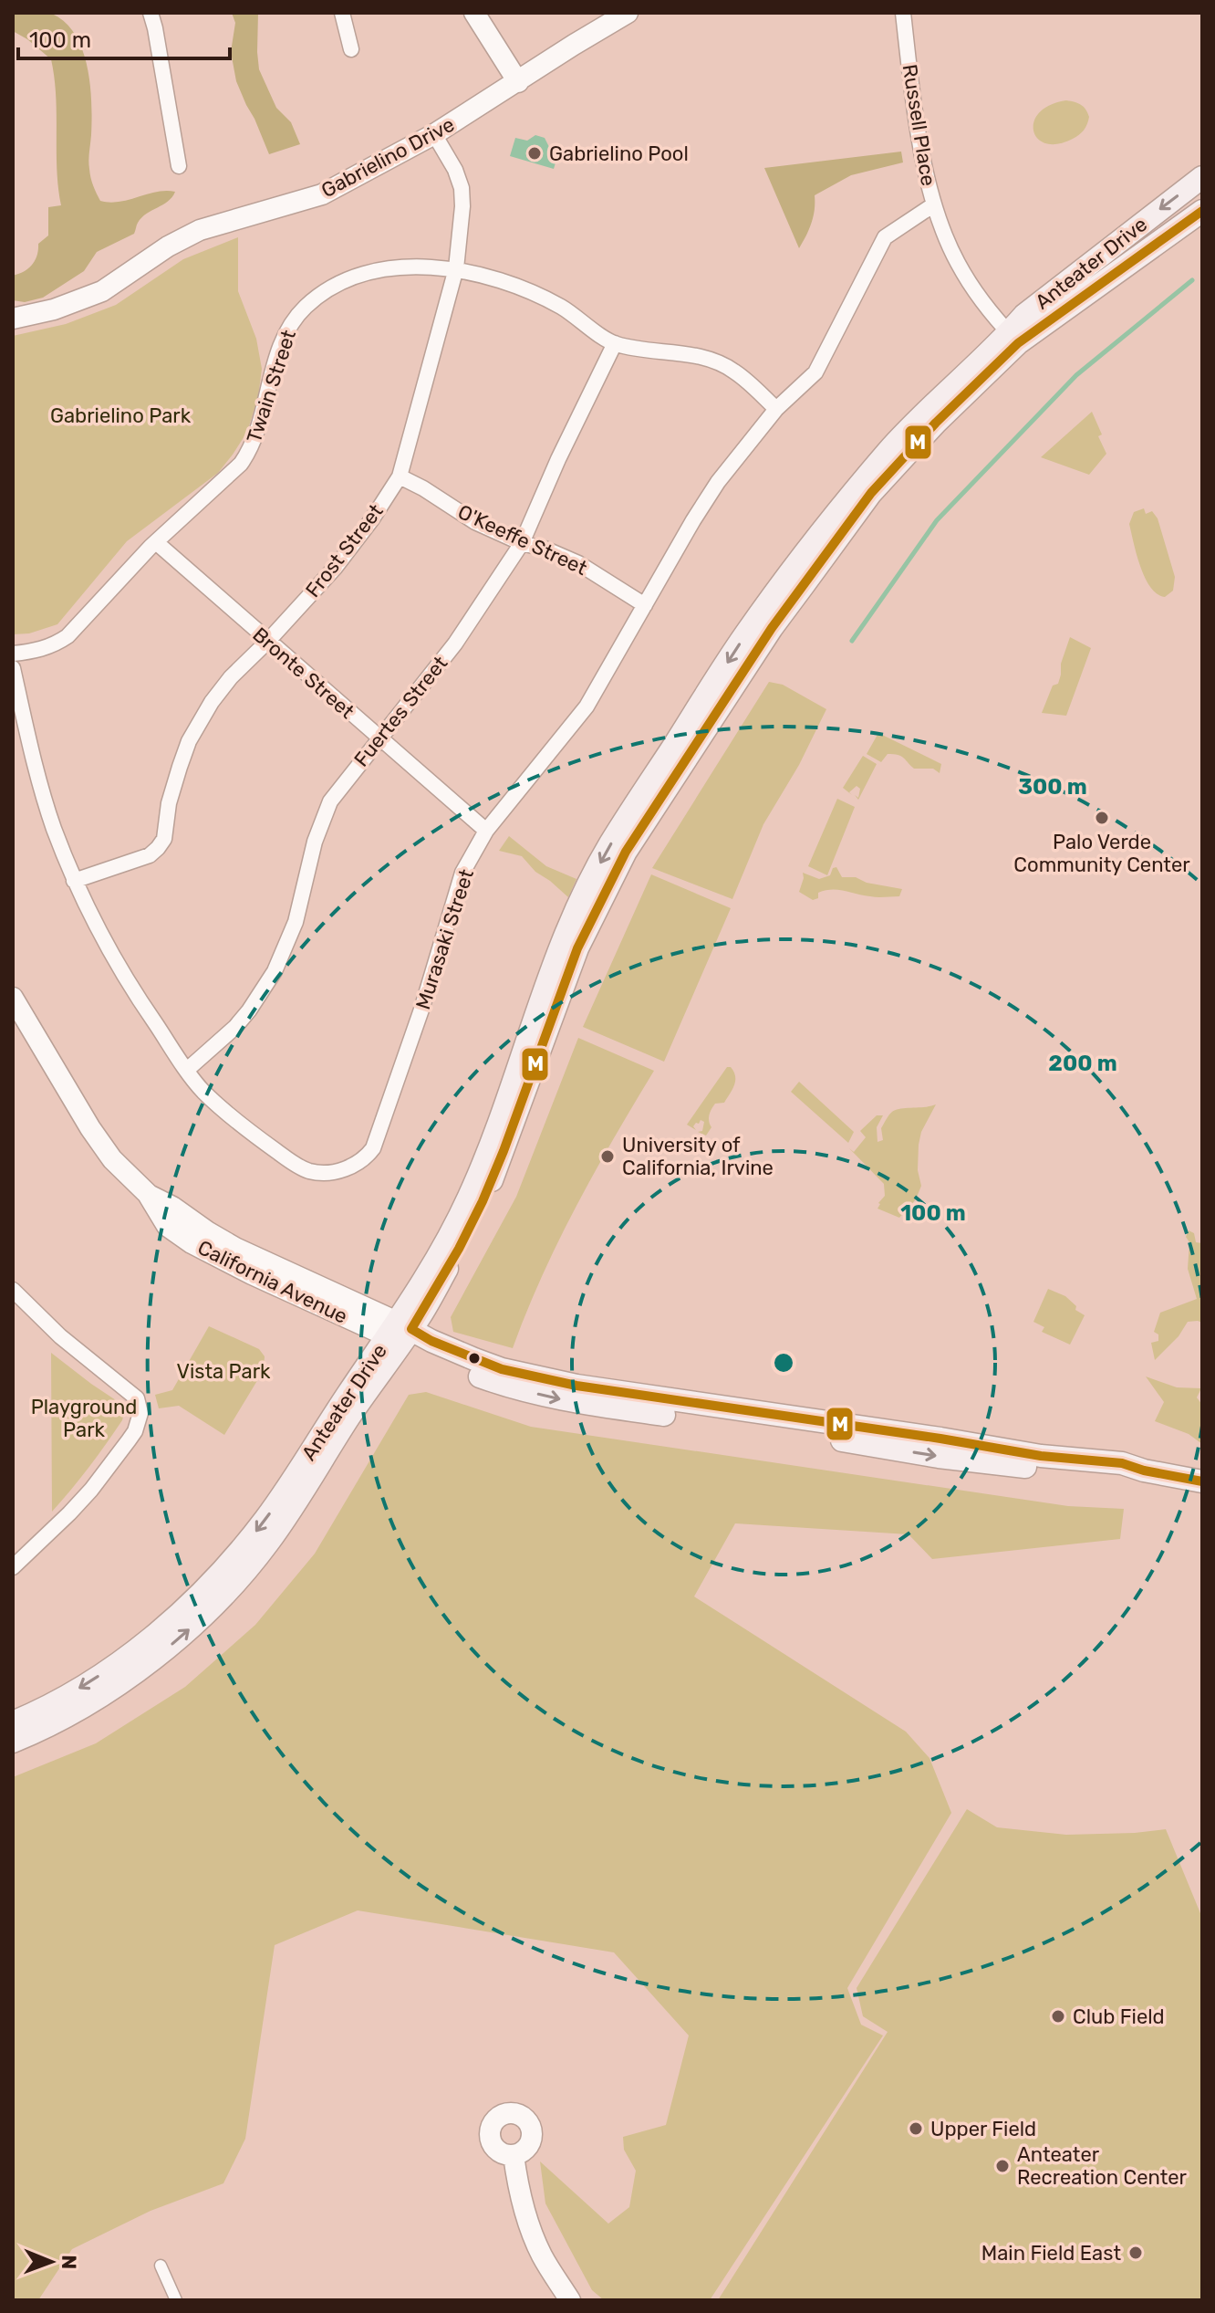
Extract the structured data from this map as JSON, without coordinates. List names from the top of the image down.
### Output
{
  "streets": {
    "main road": ["Anteater Drive", "California Avenue"],
    "street": [
      "Russell Place",
      "Gabrielino Drive",
      "Twain Street",
      "O'Keeffe Street",
      "Frost Street",
      "Bronte Street",
      "Fuertes Street",
      "Murasaki Street"
    ]
  },
  "crossings": [
    ["Russell Place", "Anteater Drive"],
    ["Russell Place", "Murasaki Street"],
    ["Gabrielino Drive", "Frost Street"],
    ["Anteater Drive", "California Avenue"],
    ["Twain Street", "Frost Street"],
    ["Twain Street", "Bronte Street"],
    ["Twain Street", "Fuertes Street"],
    ["Twain Street", "Murasaki Street"],
    ["O'Keeffe Street", "Frost Street"],
    ["O'Keeffe Street", "Fuertes Street"],
    ["O'Keeffe Street", "Murasaki Street"],
    ["Frost Street", "Bronte Street"],
    ["Frost Street", "Murasaki Street"],
    ["Bronte Street", "Fuertes Street"],
    ["Bronte Street", "Murasaki Street"],
    ["Fuertes Street", "Murasaki Street"]
  ],
  "parks": ["Gabrielino Park", "Vista Park", "Playground Park"],
  "places": [
    "Gabrielino Pool",
    "Palo Verde Community Center",
    "University of California, Irvine",
    "Club Field",
    "Upper Field",
    "Anteater Recreation Center",
    "Main Field East"
  ],
  "lines": ["transit line M"],
  "scale_bar": "100 m",
  "north": "right",
  "rings": ["300 m", "200 m", "100 m"]
}
